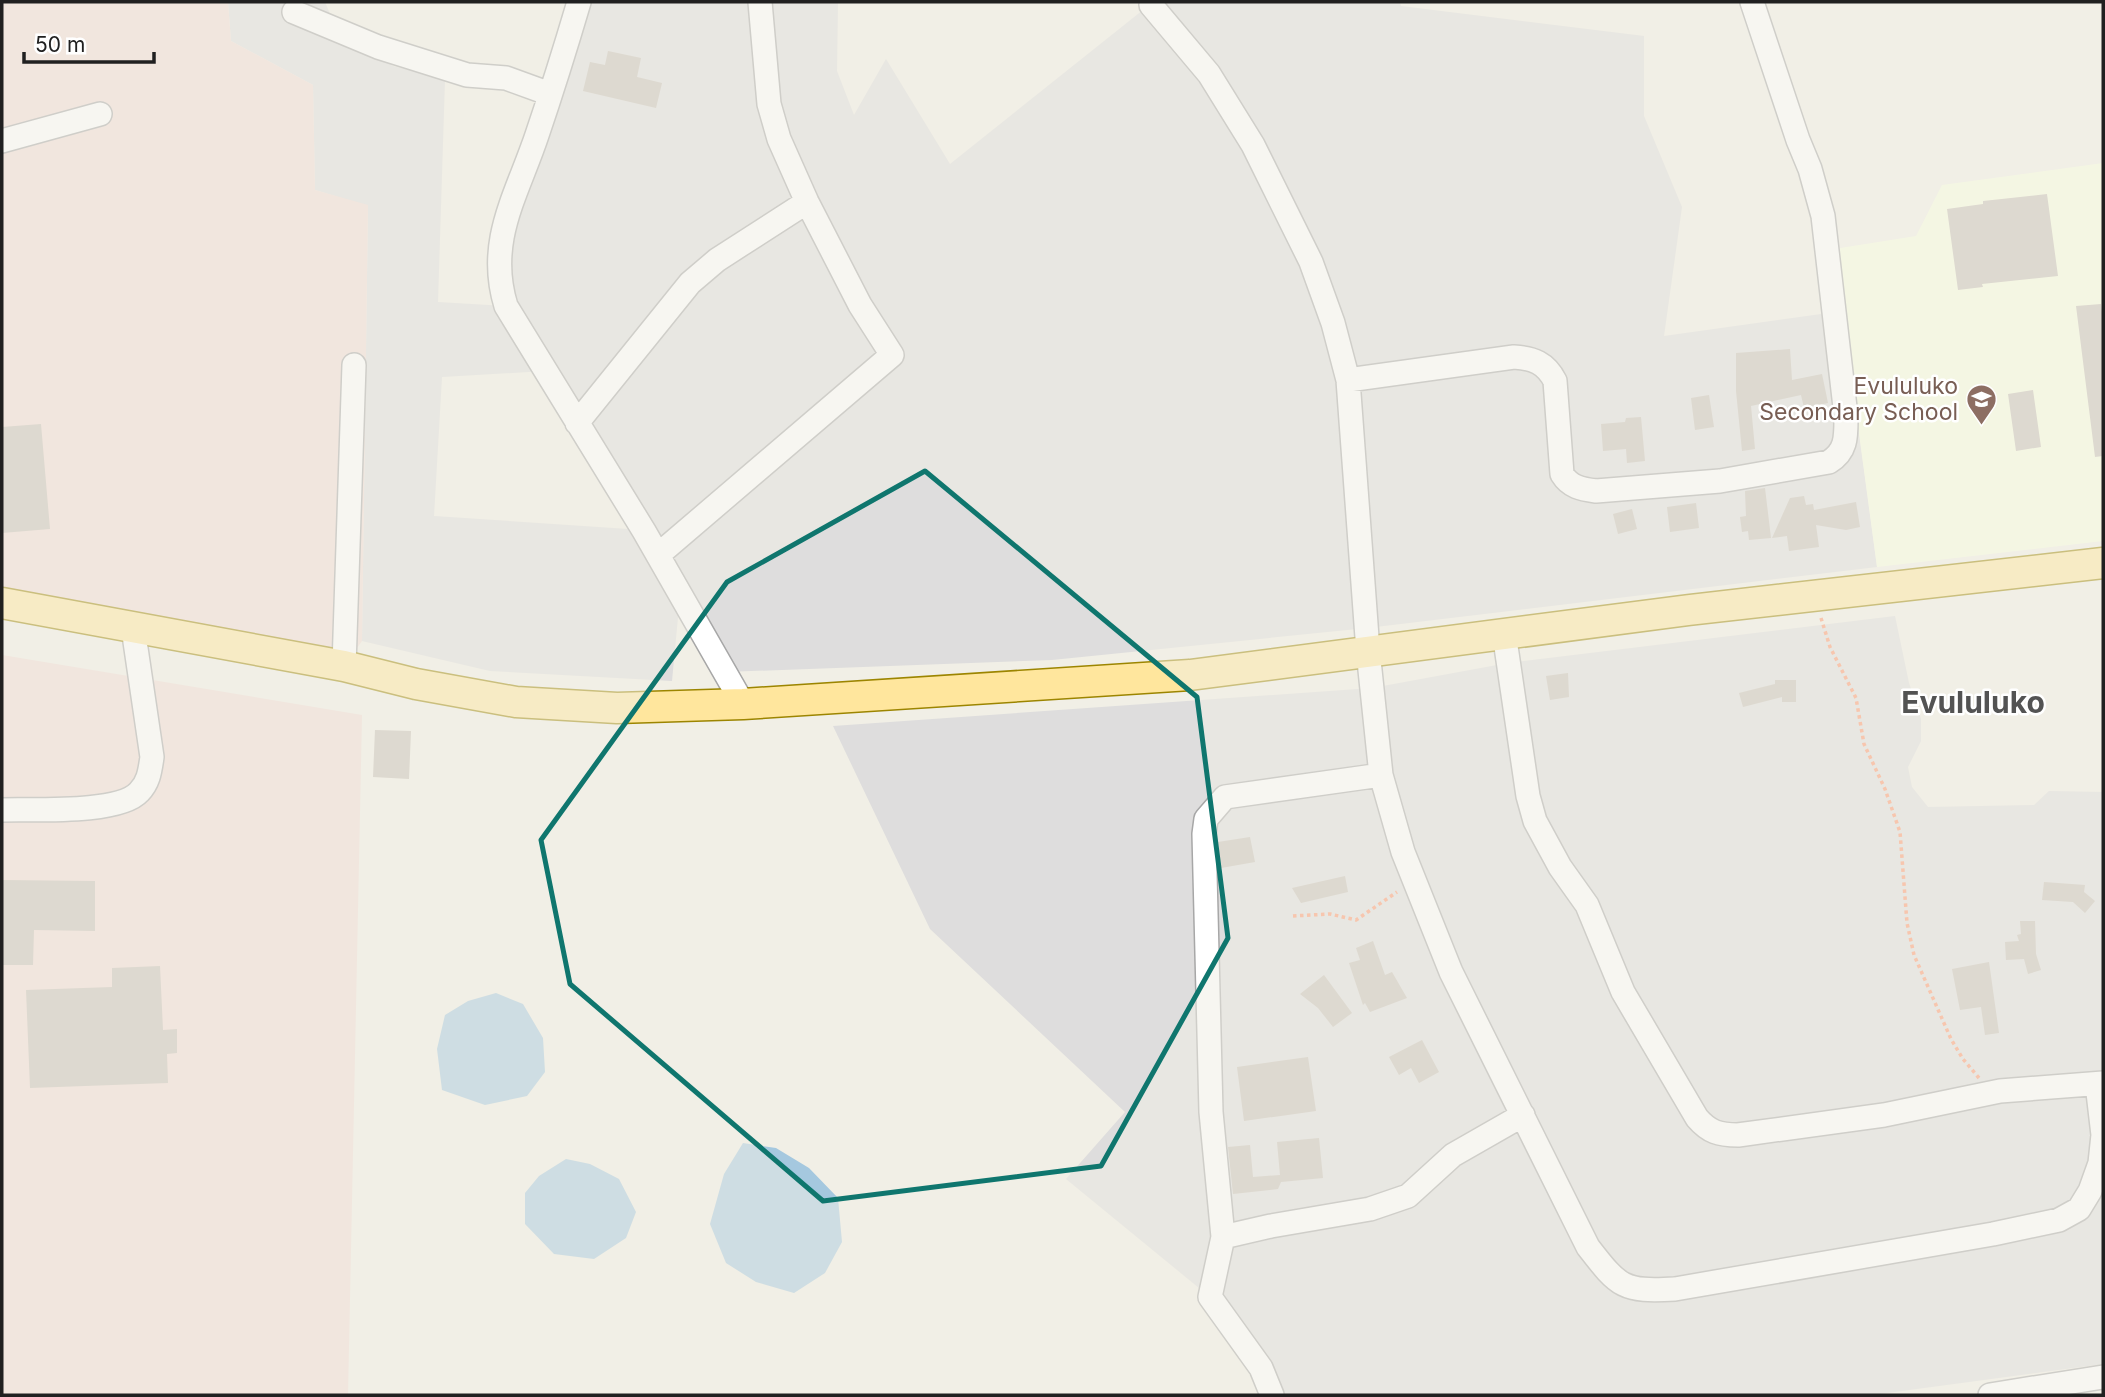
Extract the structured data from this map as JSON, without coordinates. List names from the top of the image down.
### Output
{
  "districts": ["Evululuko"],
  "places": {
    "school or university": ["Evululuko Secondary School"]
  },
  "scale_bar": "50 m"
}
